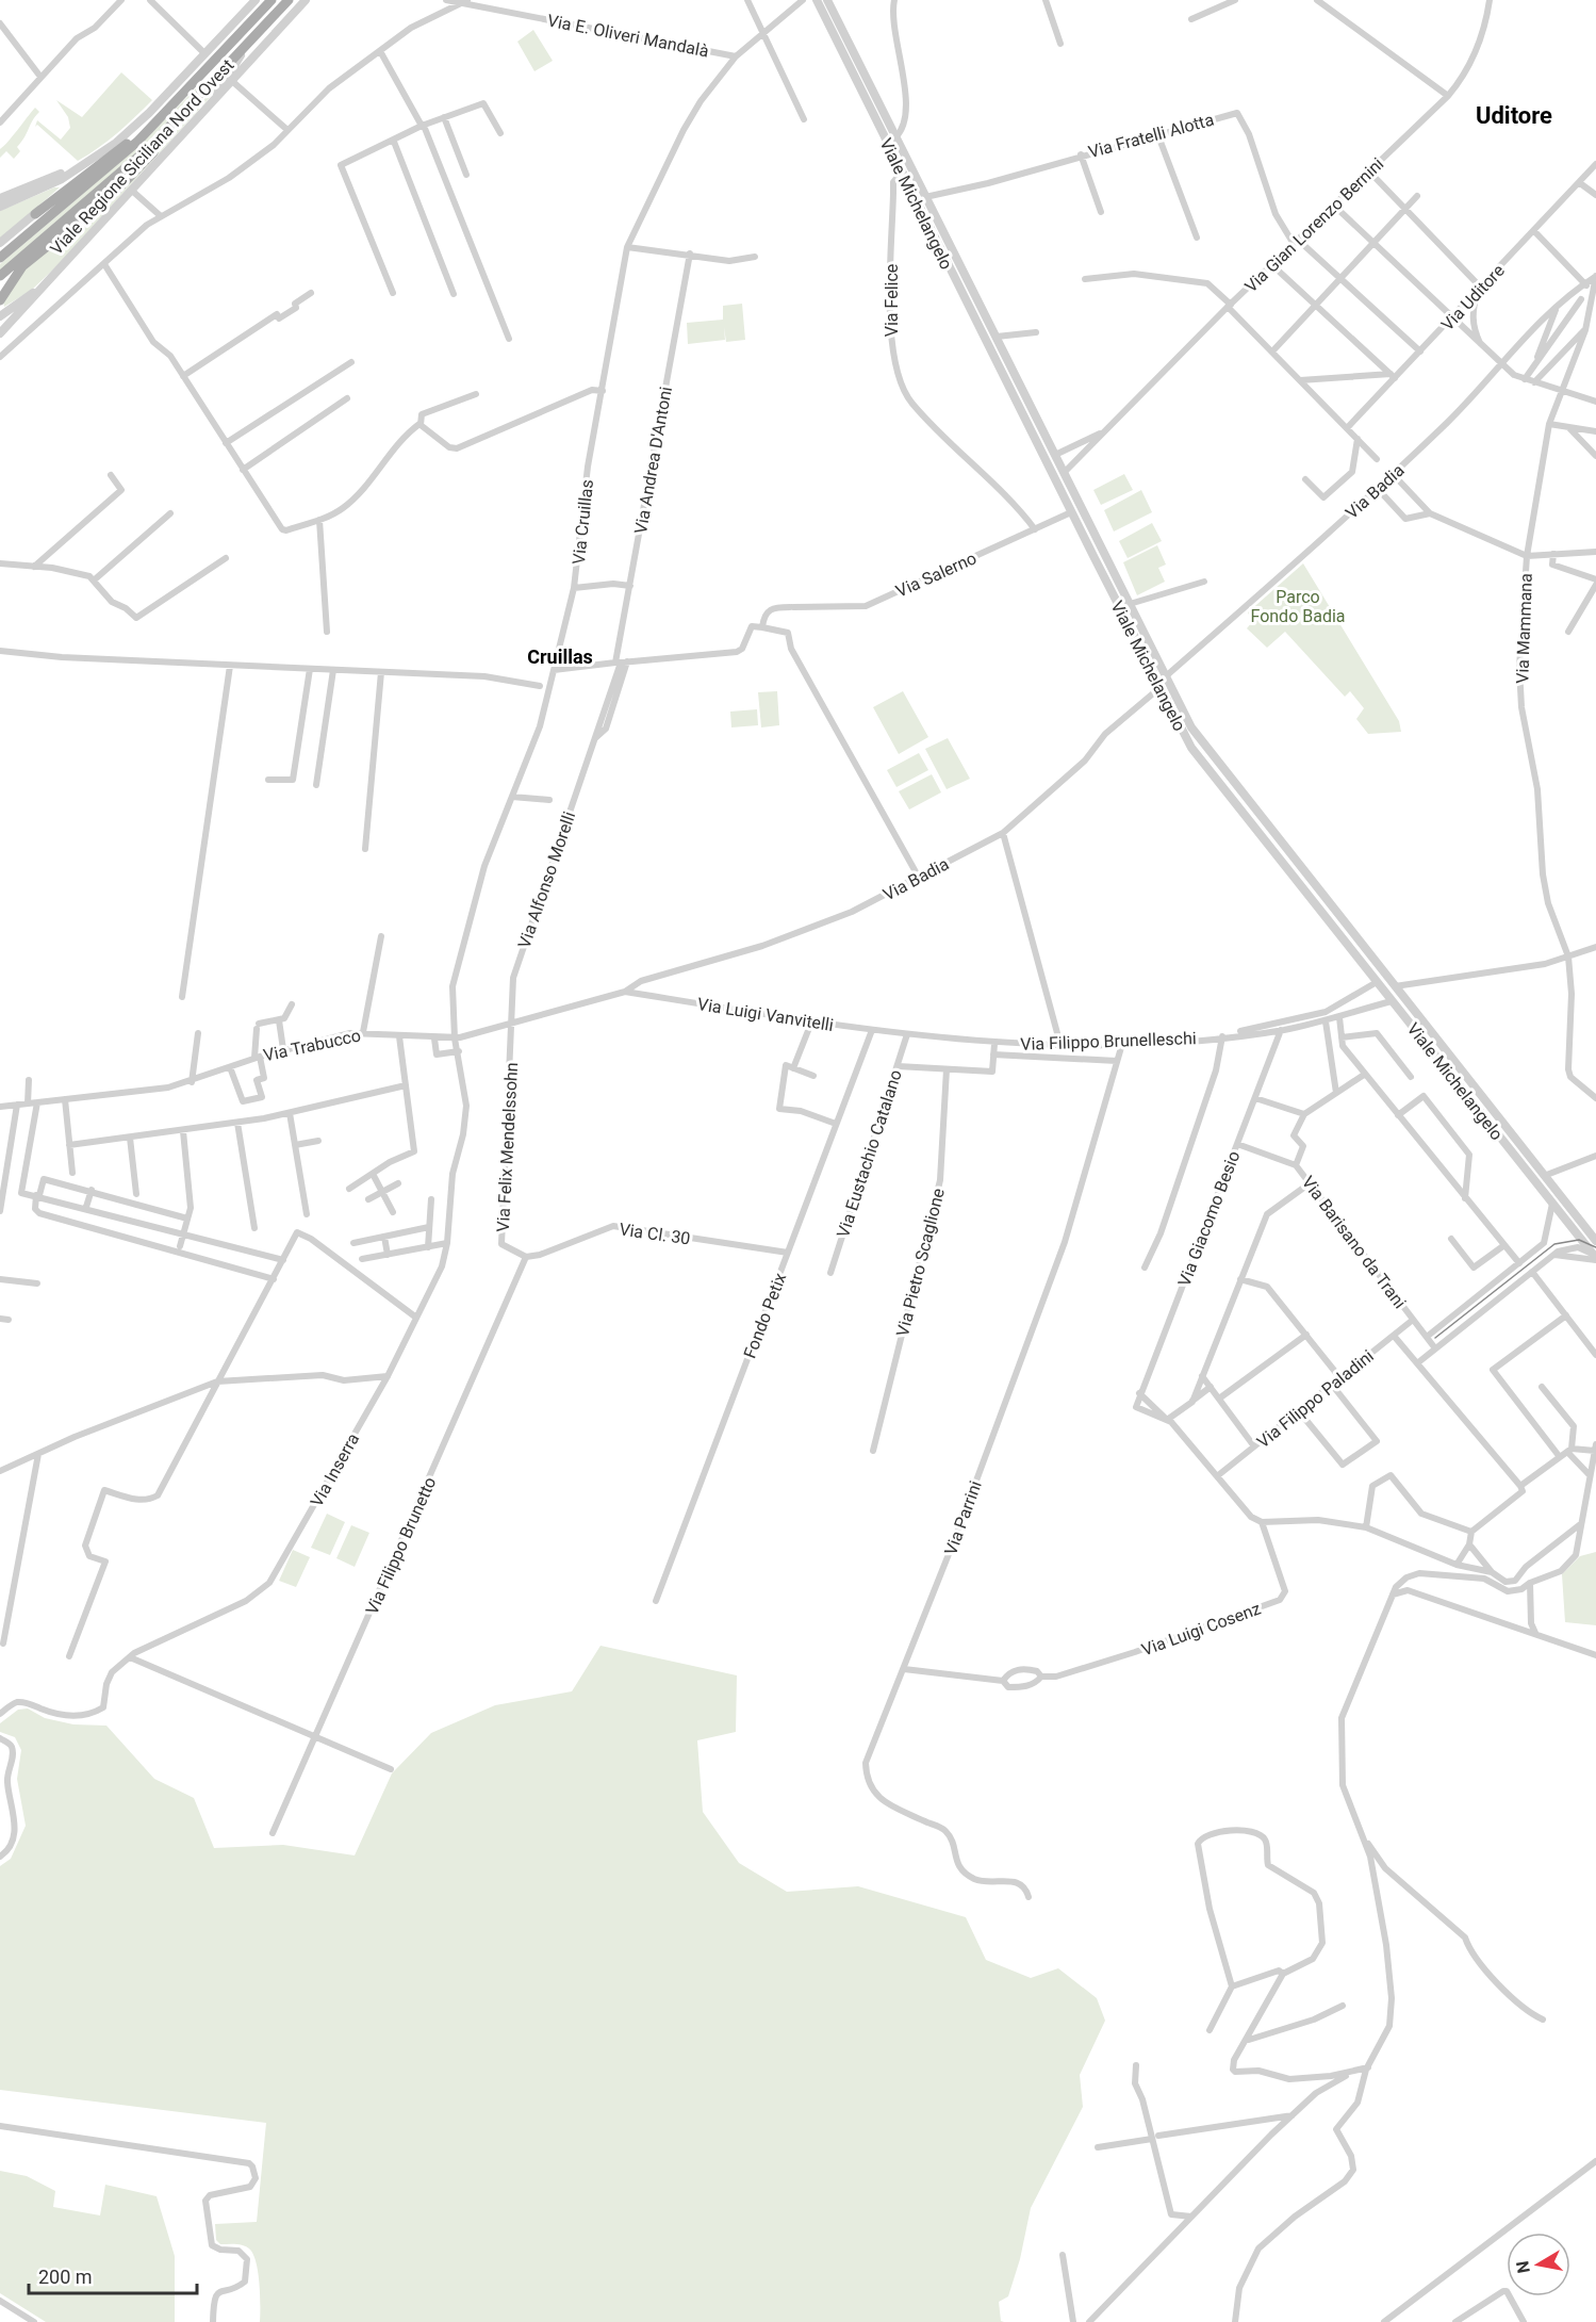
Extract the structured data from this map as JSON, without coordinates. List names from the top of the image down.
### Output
{
  "streets": {
    "main road": ["Viale Regione Siciliana Nord Ovest"],
    "street": [
      "Via E. Oliveri Mandalà",
      "Via Fratelli Alotta",
      "Viale Michelangelo",
      "Via Gian Lorenzo Bernini",
      "Via Uditore",
      "Via Felice",
      "Via Andrea D'Antoni",
      "Via Badia",
      "Via Cruillas",
      "Via Salerno",
      "Via Mammana",
      "Via Alfonso Morelli",
      "Via Luigi Vanvitelli",
      "Via Filippo Brunelleschi",
      "Via Trabucco",
      "Via Felix Mendelssohn",
      "Via Eustachio Catalano",
      "Via Giacomo Besio",
      "Via Cl. 30",
      "Via Barisano da Trani",
      "Via Pietro Scaglione",
      "Fondo Petix",
      "Via Filippo Paladini",
      "Via Inserra",
      "Via Parrini",
      "Via Filippo Brunetto",
      "Via Luigi Cosenz"
    ]
  },
  "crossings": [
    ["Via E. Oliveri Mandalà", "Via Cruillas"],
    ["Via Fratelli Alotta", "Viale Michelangelo"],
    ["Via Fratelli Alotta", "Via Gian Lorenzo Bernini"],
    ["Viale Michelangelo", "Via Gian Lorenzo Bernini"],
    ["Viale Michelangelo", "Via Felice"],
    ["Viale Michelangelo", "Via Badia"],
    ["Viale Michelangelo", "Via Salerno"],
    ["Viale Michelangelo", "Via Filippo Brunelleschi"],
    ["Via Felice", "Via Salerno"],
    ["Via Andrea D'Antoni", "Via Salerno"],
    ["Via Andrea D'Antoni", "Via Alfonso Morelli"],
    ["Via Badia", "Via Mammana"],
    ["Via Badia", "Via Luigi Vanvitelli"],
    ["Via Badia", "Via Trabucco"],
    ["Via Cruillas", "Via Salerno"],
    ["Via Cruillas", "Via Trabucco"],
    ["Via Cruillas", "Via Inserra"],
    ["Via Salerno", "Via Alfonso Morelli"],
    ["Via Alfonso Morelli", "Via Trabucco"],
    ["Via Alfonso Morelli", "Via Felix Mendelssohn"],
    ["Via Luigi Vanvitelli", "Via Filippo Brunelleschi"],
    ["Via Luigi Vanvitelli", "Via Trabucco"],
    ["Via Luigi Vanvitelli", "Via Eustachio Catalano"],
    ["Via Luigi Vanvitelli", "Fondo Petix"],
    ["Via Filippo Brunelleschi", "Via Eustachio Catalano"],
    ["Via Filippo Brunelleschi", "Via Giacomo Besio"],
    ["Via Filippo Brunelleschi", "Via Parrini"],
    ["Via Trabucco", "Via Felix Mendelssohn"],
    ["Via Trabucco", "Via Inserra"],
    ["Via Felix Mendelssohn", "Via Cl. 30"],
    ["Via Felix Mendelssohn", "Via Filippo Brunetto"],
    ["Via Giacomo Besio", "Via Barisano da Trani"],
    ["Via Cl. 30", "Fondo Petix"],
    ["Via Cl. 30", "Via Filippo Brunetto"],
    ["Via Barisano da Trani", "Via Filippo Paladini"],
    ["Via Parrini", "Via Luigi Cosenz"]
  ],
  "districts": ["Uditore", "Cruillas"],
  "parks": ["Parco Fondo Badia"],
  "scale_bar": "200 m",
  "north": "left"
}
